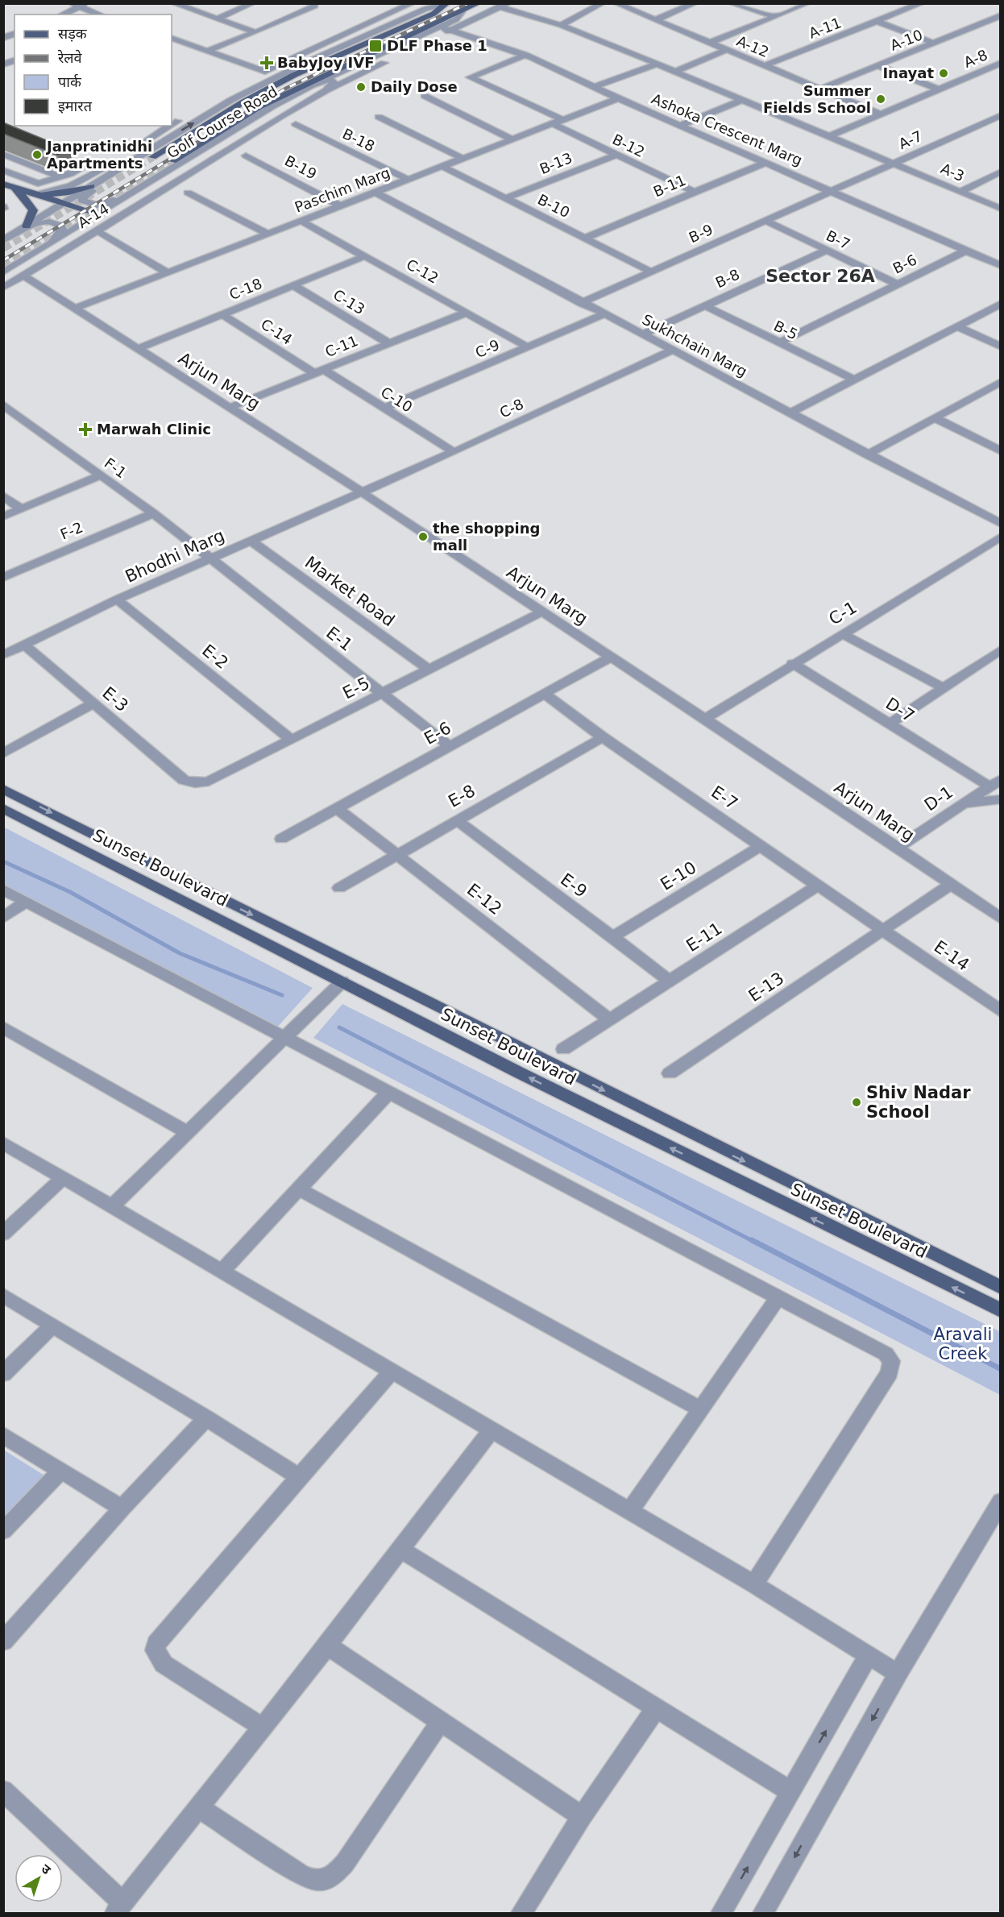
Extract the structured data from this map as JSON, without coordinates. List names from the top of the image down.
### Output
{
  "streets": {
    "main road": ["Sunset Boulevard"],
    "street": [
      "A-11",
      "A-10",
      "A-12",
      "A-8",
      "Golf Course Road",
      "Ashoka Crescent Marg",
      "B-18",
      "A-7",
      "B-12",
      "B-13",
      "B-19",
      "A-3",
      "B-11",
      "Paschim Marg",
      "B-10",
      "A-14",
      "B-9",
      "B-7",
      "B-6",
      "C-12",
      "B-8",
      "C-18",
      "C-13",
      "B-5",
      "C-14",
      "Sukhchain Marg",
      "C-11",
      "C-9",
      "Arjun Marg",
      "C-10",
      "C-8",
      "F-1",
      "F-2",
      "Bhodhi Marg",
      "Market Road",
      "C-1",
      "E-1",
      "E-2",
      "E-5",
      "E-3",
      "D-7",
      "E-6",
      "E-8",
      "E-7",
      "D-1",
      "E-10",
      "E-9",
      "E-12",
      "E-11",
      "E-14",
      "E-13"
    ]
  },
  "crossings": [
    ["A-11", "A-12"],
    ["A-10", "A-12"],
    ["A-12", "A-8"],
    ["A-8", "A-3"],
    ["Golf Course Road", "Ashoka Crescent Marg"],
    ["Ashoka Crescent Marg", "A-7"],
    ["Ashoka Crescent Marg", "B-11"],
    ["Ashoka Crescent Marg", "Paschim Marg"],
    ["Ashoka Crescent Marg", "B-9"],
    ["Ashoka Crescent Marg", "B-6"],
    ["B-18", "Paschim Marg"],
    ["A-7", "A-3"],
    ["A-7", "B-9"],
    ["B-12", "B-13"],
    ["B-12", "B-11"],
    ["B-12", "Paschim Marg"],
    ["B-13", "B-10"],
    ["B-19", "Paschim Marg"],
    ["B-11", "B-10"],
    ["Paschim Marg", "B-10"],
    ["Paschim Marg", "C-12"],
    ["Paschim Marg", "Sukhchain Marg"],
    ["Paschim Marg", "Arjun Marg"],
    ["B-10", "B-9"],
    ["A-14", "Arjun Marg"],
    ["B-9", "B-7"],
    ["B-9", "Sukhchain Marg"],
    ["B-7", "B-6"],
    ["B-7", "B-8"],
    ["B-6", "B-5"],
    ["C-12", "C-18"],
    ["C-12", "C-11"],
    ["C-12", "C-9"],
    ["B-8", "B-5"],
    ["B-8", "Sukhchain Marg"],
    ["C-18", "C-13"],
    ["C-18", "C-14"],
    ["C-18", "Arjun Marg"],
    ["C-13", "C-11"],
    ["C-14", "C-11"],
    ["C-14", "C-10"],
    ["Sukhchain Marg", "C-9"],
    ["Sukhchain Marg", "C-8"],
    ["C-11", "Arjun Marg"],
    ["C-11", "C-10"],
    ["C-9", "C-10"],
    ["Arjun Marg", "C-8"],
    ["Arjun Marg", "Bhodhi Marg"],
    ["Arjun Marg", "C-1"],
    ["Arjun Marg", "E-5"],
    ["Arjun Marg", "E-6"],
    ["Arjun Marg", "D-1"],
    ["Arjun Marg", "E-13"],
    ["C-10", "C-8"],
    ["C-8", "Bhodhi Marg"],
    ["F-1", "F-2"],
    ["F-1", "Bhodhi Marg"],
    ["F-1", "E-1"],
    ["Bhodhi Marg", "Market Road"],
    ["Bhodhi Marg", "E-1"],
    ["Bhodhi Marg", "E-2"],
    ["Bhodhi Marg", "E-3"],
    ["Market Road", "E-5"],
    ["C-1", "D-7"],
    ["E-1", "E-5"],
    ["E-1", "E-6"],
    ["E-2", "E-5"],
    ["E-5", "E-3"],
    ["D-7", "D-1"],
    ["E-6", "E-7"],
    ["E-6", "E-12"],
    ["E-8", "E-7"],
    ["E-8", "E-9"],
    ["E-8", "E-12"],
    ["E-7", "E-10"],
    ["E-7", "E-11"],
    ["E-7", "E-14"],
    ["E-7", "E-13"],
    ["E-10", "E-9"],
    ["E-9", "E-11"],
    ["E-12", "E-11"],
    ["E-14", "E-13"]
  ],
  "districts": ["Sector 26A"],
  "parks": ["Aravali Creek"],
  "places": {
    "transit": ["DLF Phase 1"],
    "health": ["BabyJoy IVF", "Marwah Clinic"],
    "other": [
      "Inayat",
      "Daily Dose",
      "Summer Fields School",
      "Janpratinidhi Apartments",
      "the shopping mall",
      "Shiv Nadar School"
    ]
  },
  "legend": [
    "सड़क",
    "रेलवे",
    "पार्क",
    "इमारत"
  ],
  "north": "top right"
}
